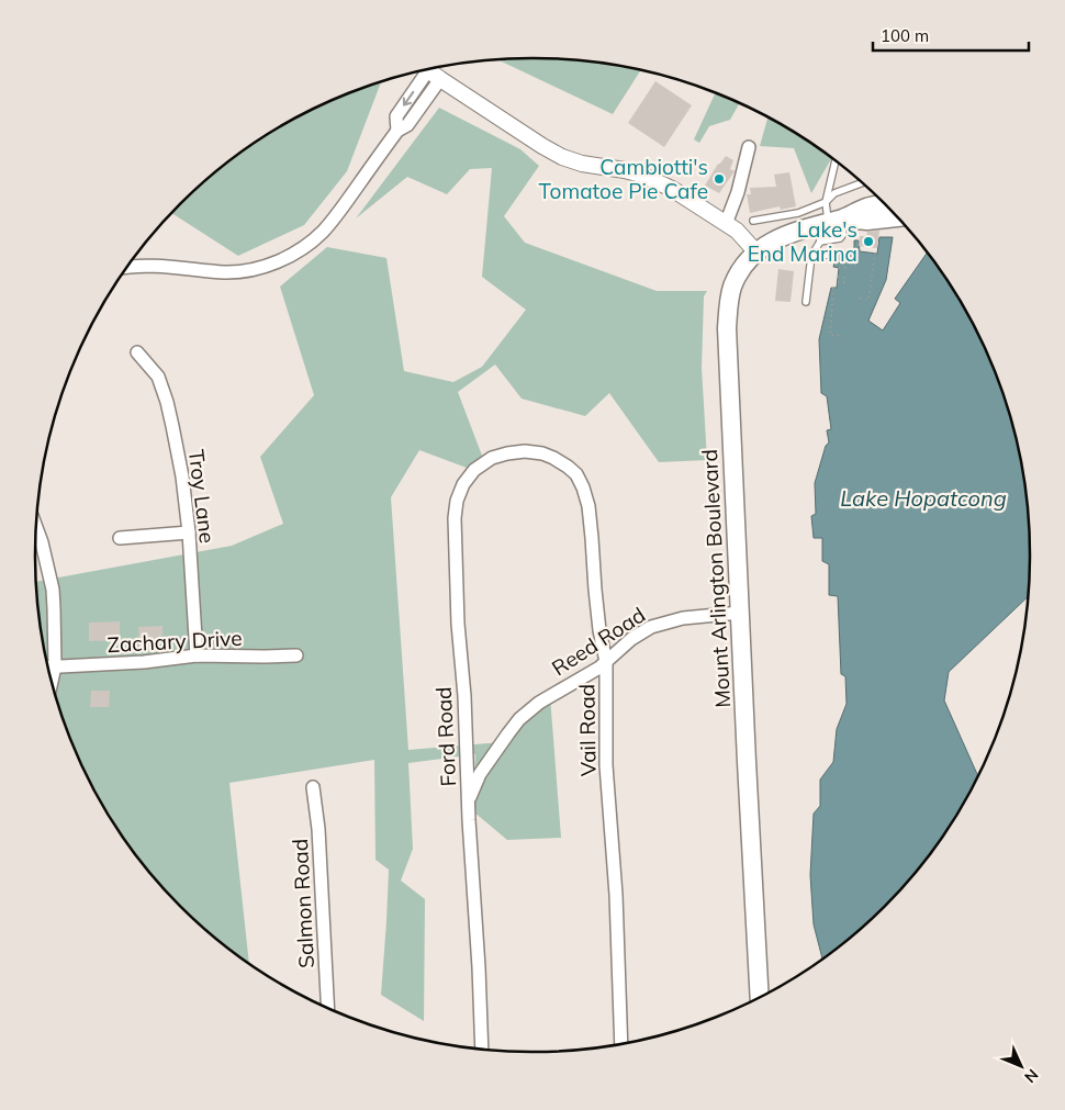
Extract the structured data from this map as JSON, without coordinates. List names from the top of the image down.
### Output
{
  "streets": {
    "main road": ["Mount Arlington Boulevard"],
    "street": [
      "Troy Lane",
      "Zachary Drive",
      "Reed Road",
      "Vail Road",
      "Ford Road",
      "Salmon Road"
    ]
  },
  "crossings": [
    ["Troy Lane", "Zachary Drive"],
    ["Mount Arlington Boulevard", "Reed Road"],
    ["Reed Road", "Vail Road"],
    ["Reed Road", "Ford Road"],
    ["Vail Road", "Ford Road"]
  ],
  "water": ["Lake Hopatcong"],
  "places": ["Cambiotti's Tomatoe Pie Cafe", "Lake's End Marina"],
  "scale_bar": "100 m",
  "north": "bottom right"
}
